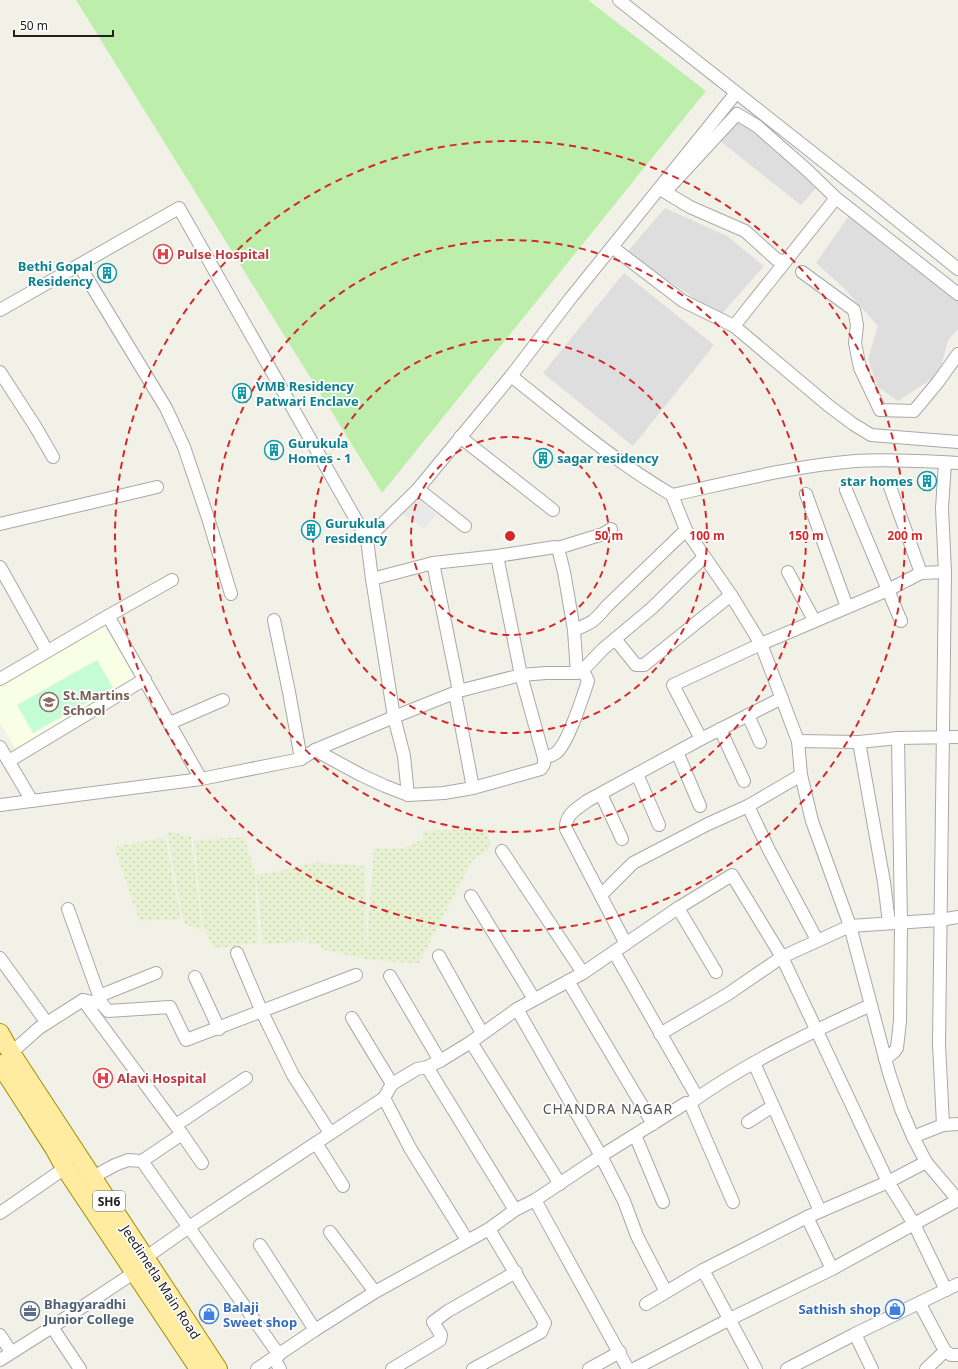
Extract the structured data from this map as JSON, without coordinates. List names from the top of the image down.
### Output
{
  "streets": {
    "main road": ["SH6", "Jeedimetla Main Road"]
  },
  "districts": ["CHANDRA NAGAR"],
  "places": {
    "hospital": ["Pulse Hospital", "Alavi Hospital"],
    "building": [
      "Bethi Gopal Residency",
      "VMB Residency Patwari Enclave",
      "Gurukula Homes - 1",
      "sagar residency",
      "star homes",
      "Gurukula residency"
    ],
    "school or university": ["St.Martins School"],
    "shop": ["Sathish shop", "Balaji Sweet shop"],
    "office": ["Bhagyaradhi Junior College"]
  },
  "scale_bar": "50 m",
  "rings": [
    "50 m",
    "100 m",
    "150 m",
    "200 m"
  ]
}
